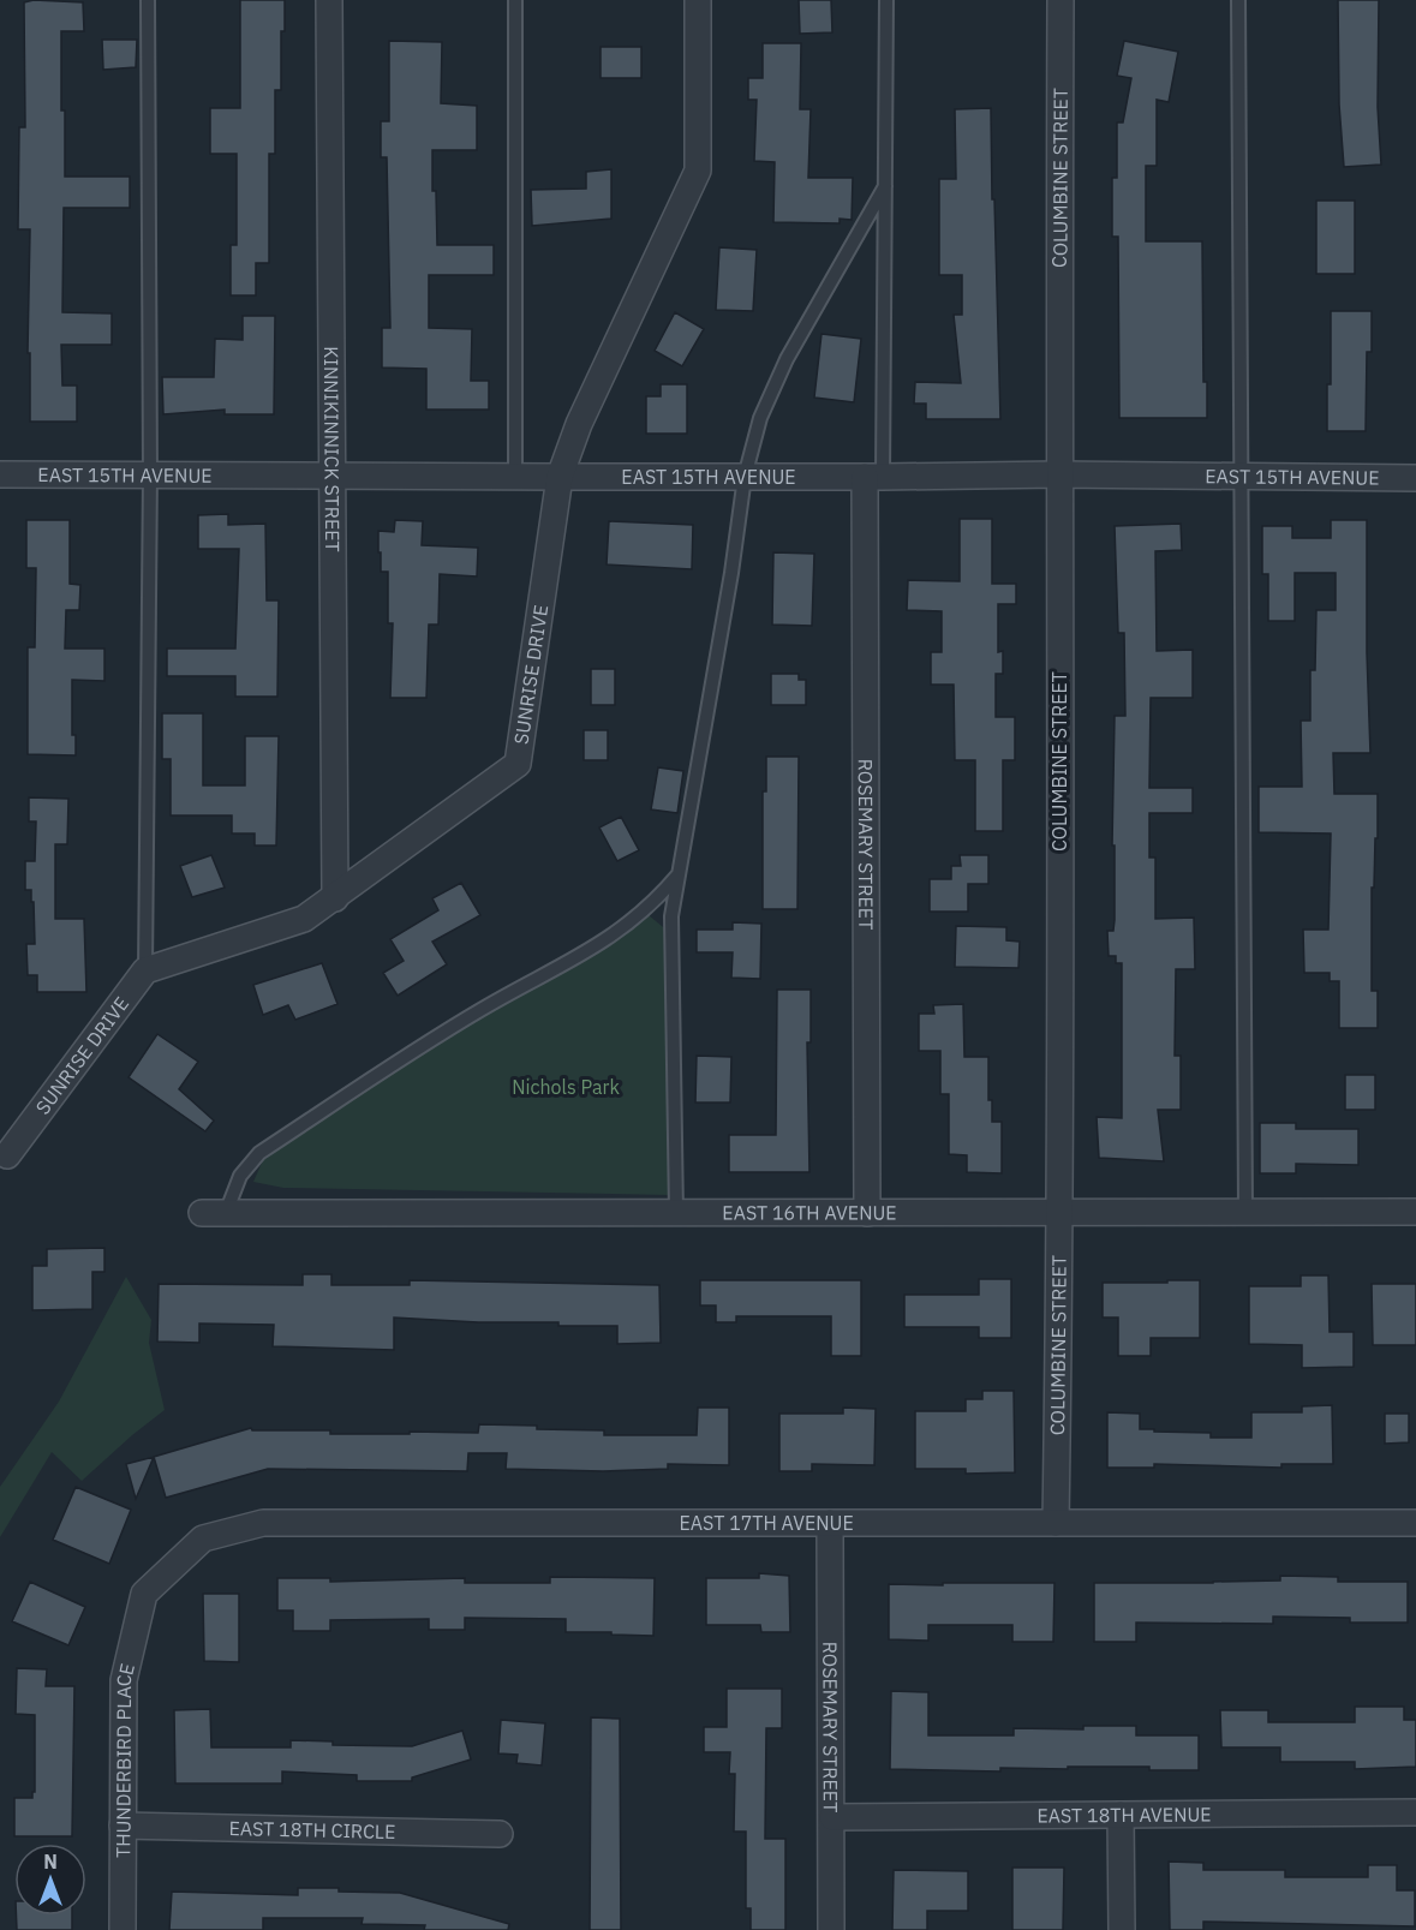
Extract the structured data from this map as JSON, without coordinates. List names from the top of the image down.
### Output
{
  "streets": {
    "street": [
      "COLUMBINE STREET",
      "KINNIKINNICK STREET",
      "EAST 15TH AVENUE",
      "SUNRISE DRIVE",
      "ROSEMARY STREET",
      "EAST 16TH AVENUE",
      "EAST 17TH AVENUE",
      "THUNDERBIRD PLACE",
      "EAST 18TH AVENUE",
      "EAST 18TH CIRCLE"
    ]
  },
  "crossings": [
    ["COLUMBINE STREET", "EAST 15TH AVENUE"],
    ["COLUMBINE STREET", "EAST 16TH AVENUE"],
    ["COLUMBINE STREET", "EAST 17TH AVENUE"],
    ["KINNIKINNICK STREET", "EAST 15TH AVENUE"],
    ["KINNIKINNICK STREET", "SUNRISE DRIVE"],
    ["EAST 15TH AVENUE", "SUNRISE DRIVE"],
    ["EAST 15TH AVENUE", "ROSEMARY STREET"],
    ["ROSEMARY STREET", "EAST 16TH AVENUE"],
    ["ROSEMARY STREET", "EAST 17TH AVENUE"],
    ["ROSEMARY STREET", "EAST 18TH AVENUE"],
    ["EAST 17TH AVENUE", "THUNDERBIRD PLACE"],
    ["THUNDERBIRD PLACE", "EAST 18TH CIRCLE"]
  ],
  "parks": ["Nichols Park"],
  "north": "top"
}
